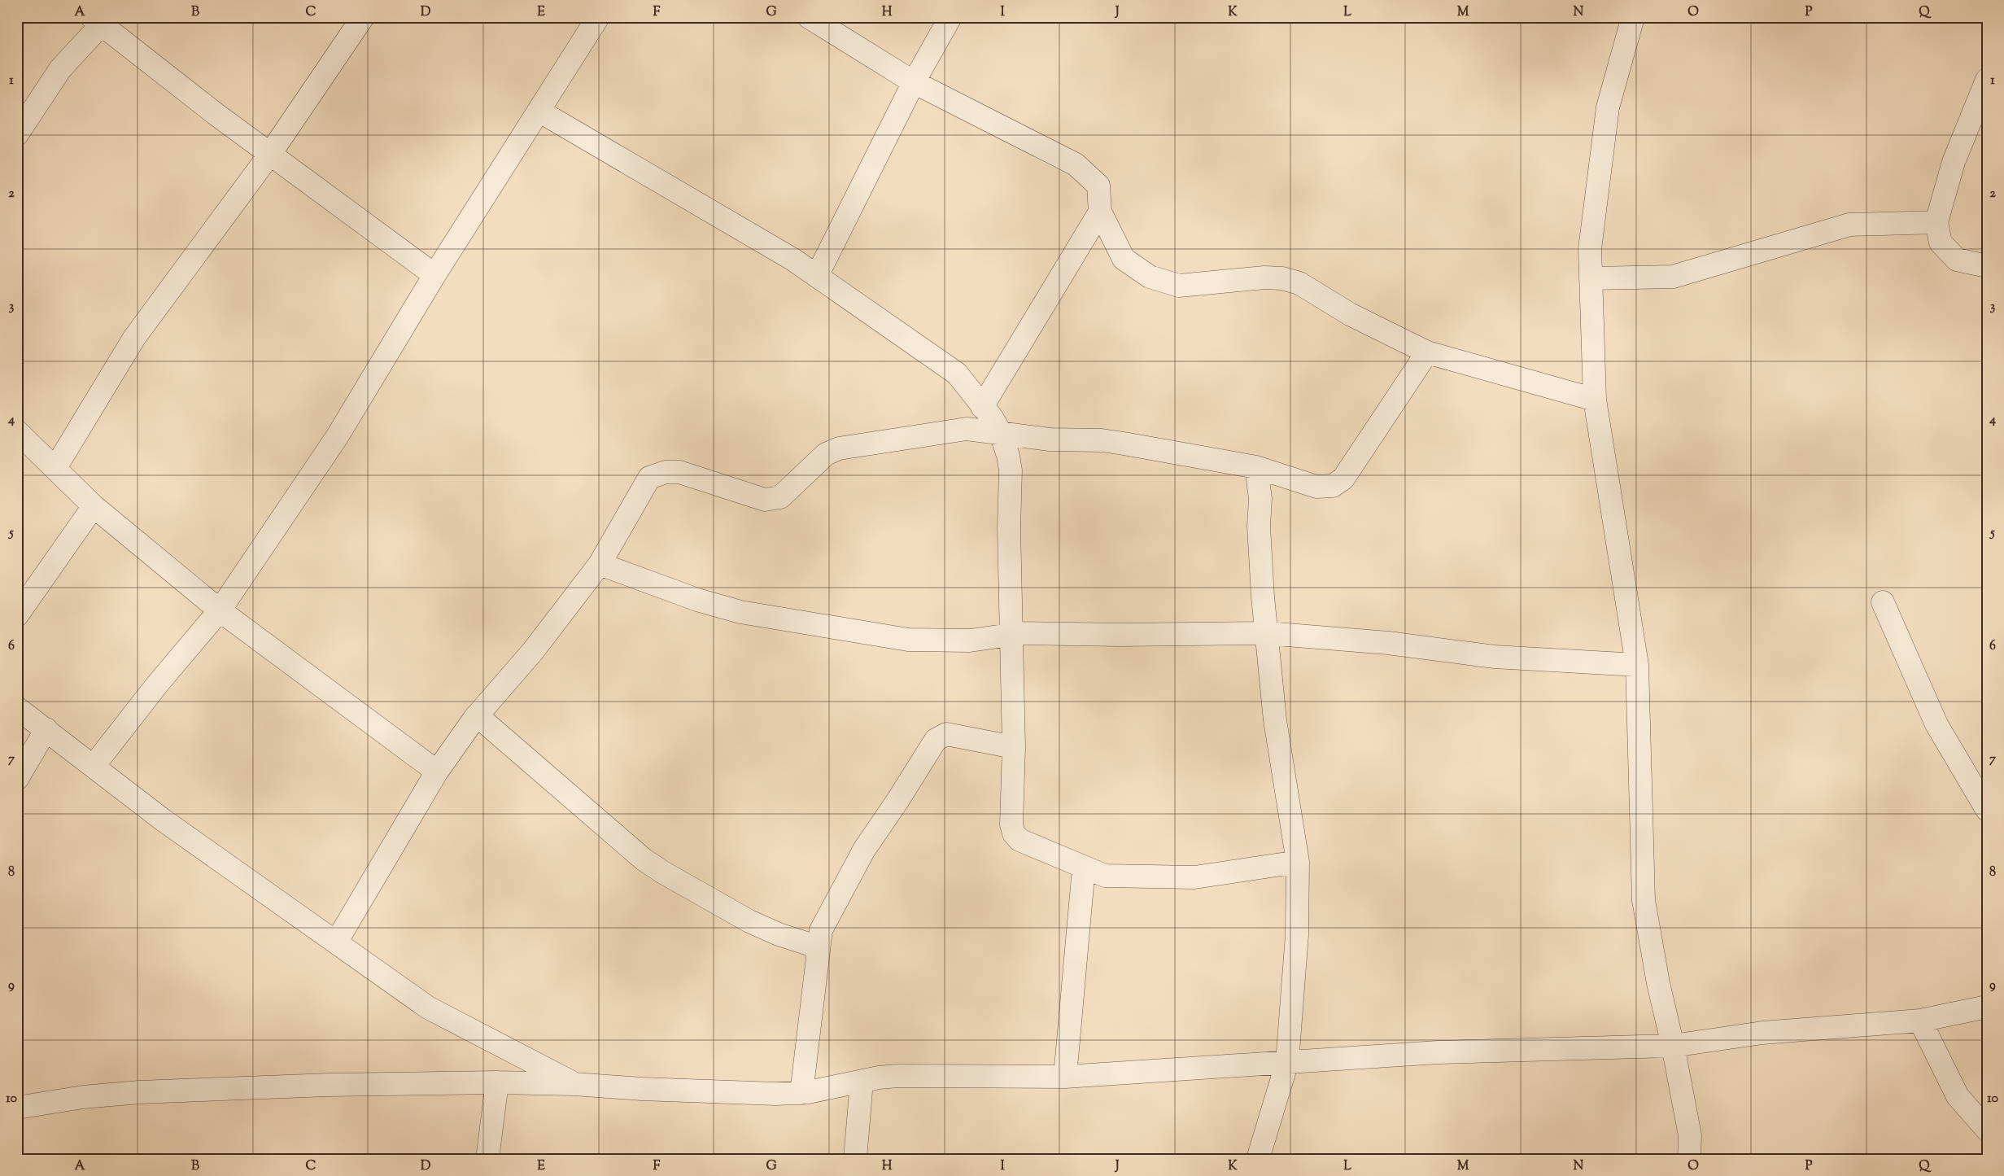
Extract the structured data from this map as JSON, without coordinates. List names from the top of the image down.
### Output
{
  "grid": {
    "columns": [
      "A",
      "B",
      "C",
      "D",
      "E",
      "F",
      "G",
      "H",
      "I",
      "J",
      "K",
      "L",
      "M",
      "N",
      "O",
      "P",
      "Q"
    ],
    "rows": [
      "1",
      "2",
      "3",
      "4",
      "5",
      "6",
      "7",
      "8",
      "9",
      "10"
    ]
  }
}
